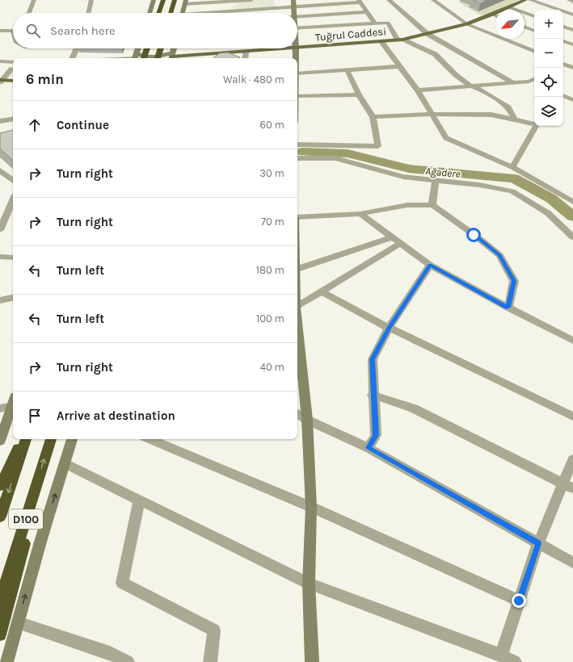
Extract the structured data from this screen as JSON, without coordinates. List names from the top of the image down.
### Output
{
  "streets": {
    "highway": ["D100"],
    "main road": ["Tuğrul Caddesi"]
  },
  "water": ["Ağadere"],
  "north": "bottom left",
  "page": {
    "map_buttons": ["+", "−"],
    "search": "Search here",
    "heading": ["6 min", "Walk · 480 m"],
    "list": [
      ["Continue", "60 m"],
      ["Turn right", "30 m"],
      ["Turn right", "70 m"],
      ["Turn left", "180 m"],
      ["Turn left", "100 m"],
      ["Turn right", "40 m"],
      "Arrive at destination"
    ]
  }
}
